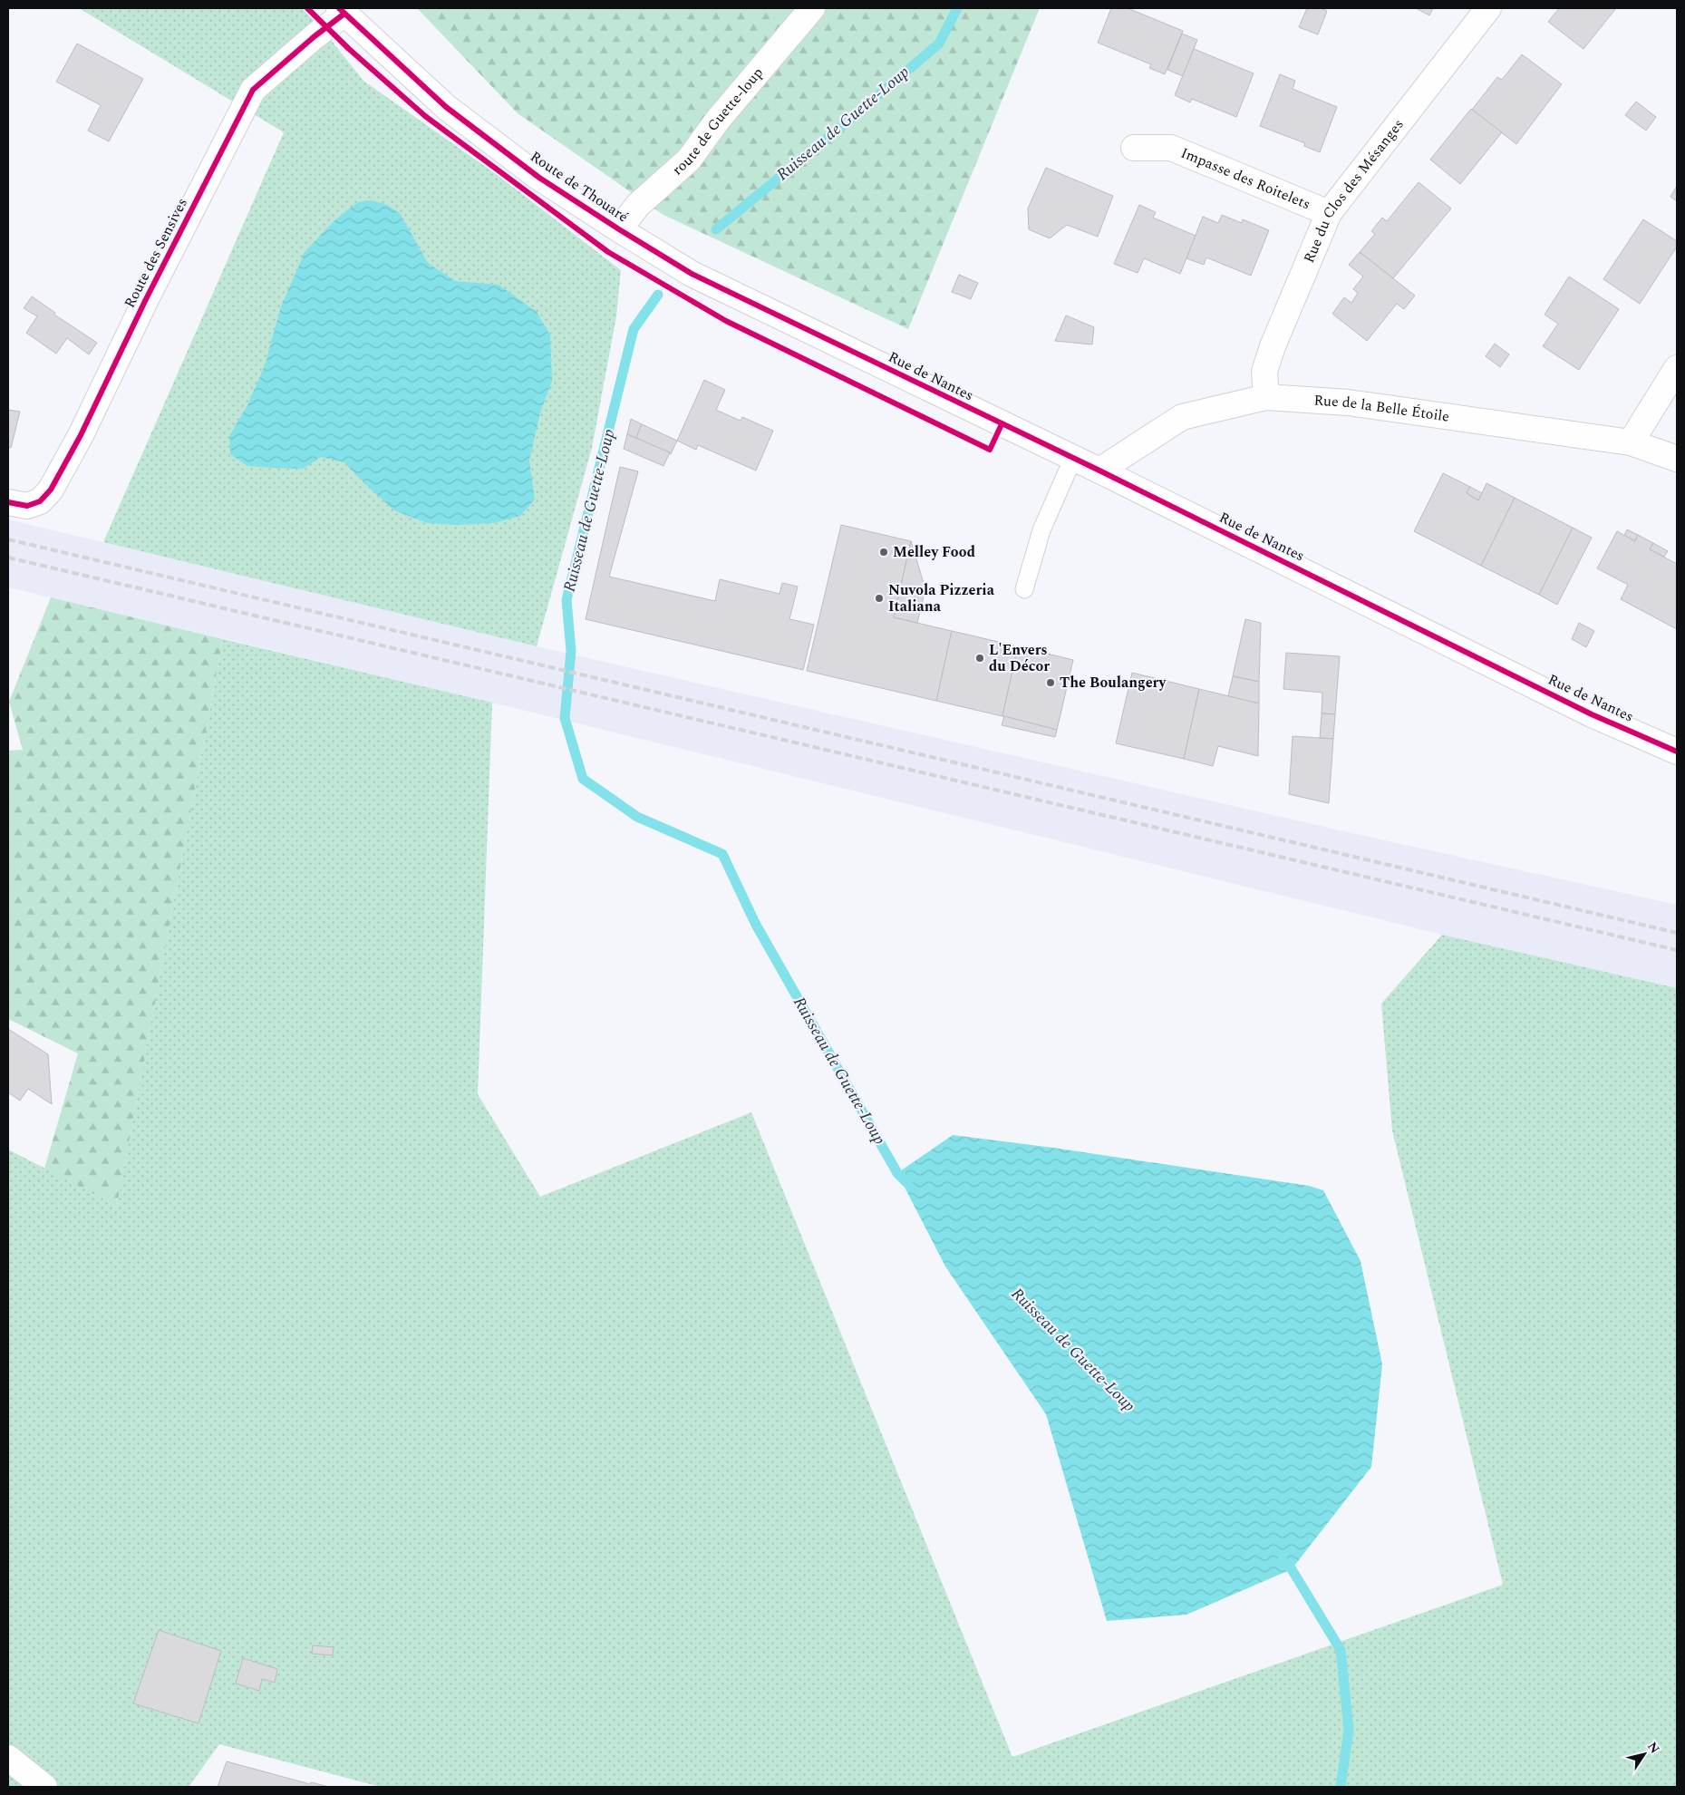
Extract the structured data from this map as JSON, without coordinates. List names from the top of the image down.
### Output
{
  "streets": {
    "street": [
      "route de Guette-loup",
      "Impasse des Roitelets",
      "Route de Thouaré",
      "Rue du Clos des Mésanges",
      "Route des Sensives",
      "Rue de Nantes",
      "Rue de la Belle Étoile"
    ]
  },
  "crossings": [
    ["route de Guette-loup", "Route de Thouaré"],
    ["Impasse des Roitelets", "Rue du Clos des Mésanges"],
    ["Route de Thouaré", "Route des Sensives"],
    ["Route de Thouaré", "Rue de Nantes"],
    ["Rue du Clos des Mésanges", "Rue de la Belle Étoile"],
    ["Rue de Nantes", "Rue de la Belle Étoile"]
  ],
  "water": ["Ruisseau de Guette-Loup"],
  "places": [
    "Melley Food",
    "Nuvola Pizzeria Italiana",
    "L'Envers du Décor",
    "The Boulangery"
  ],
  "north": "top right"
}
